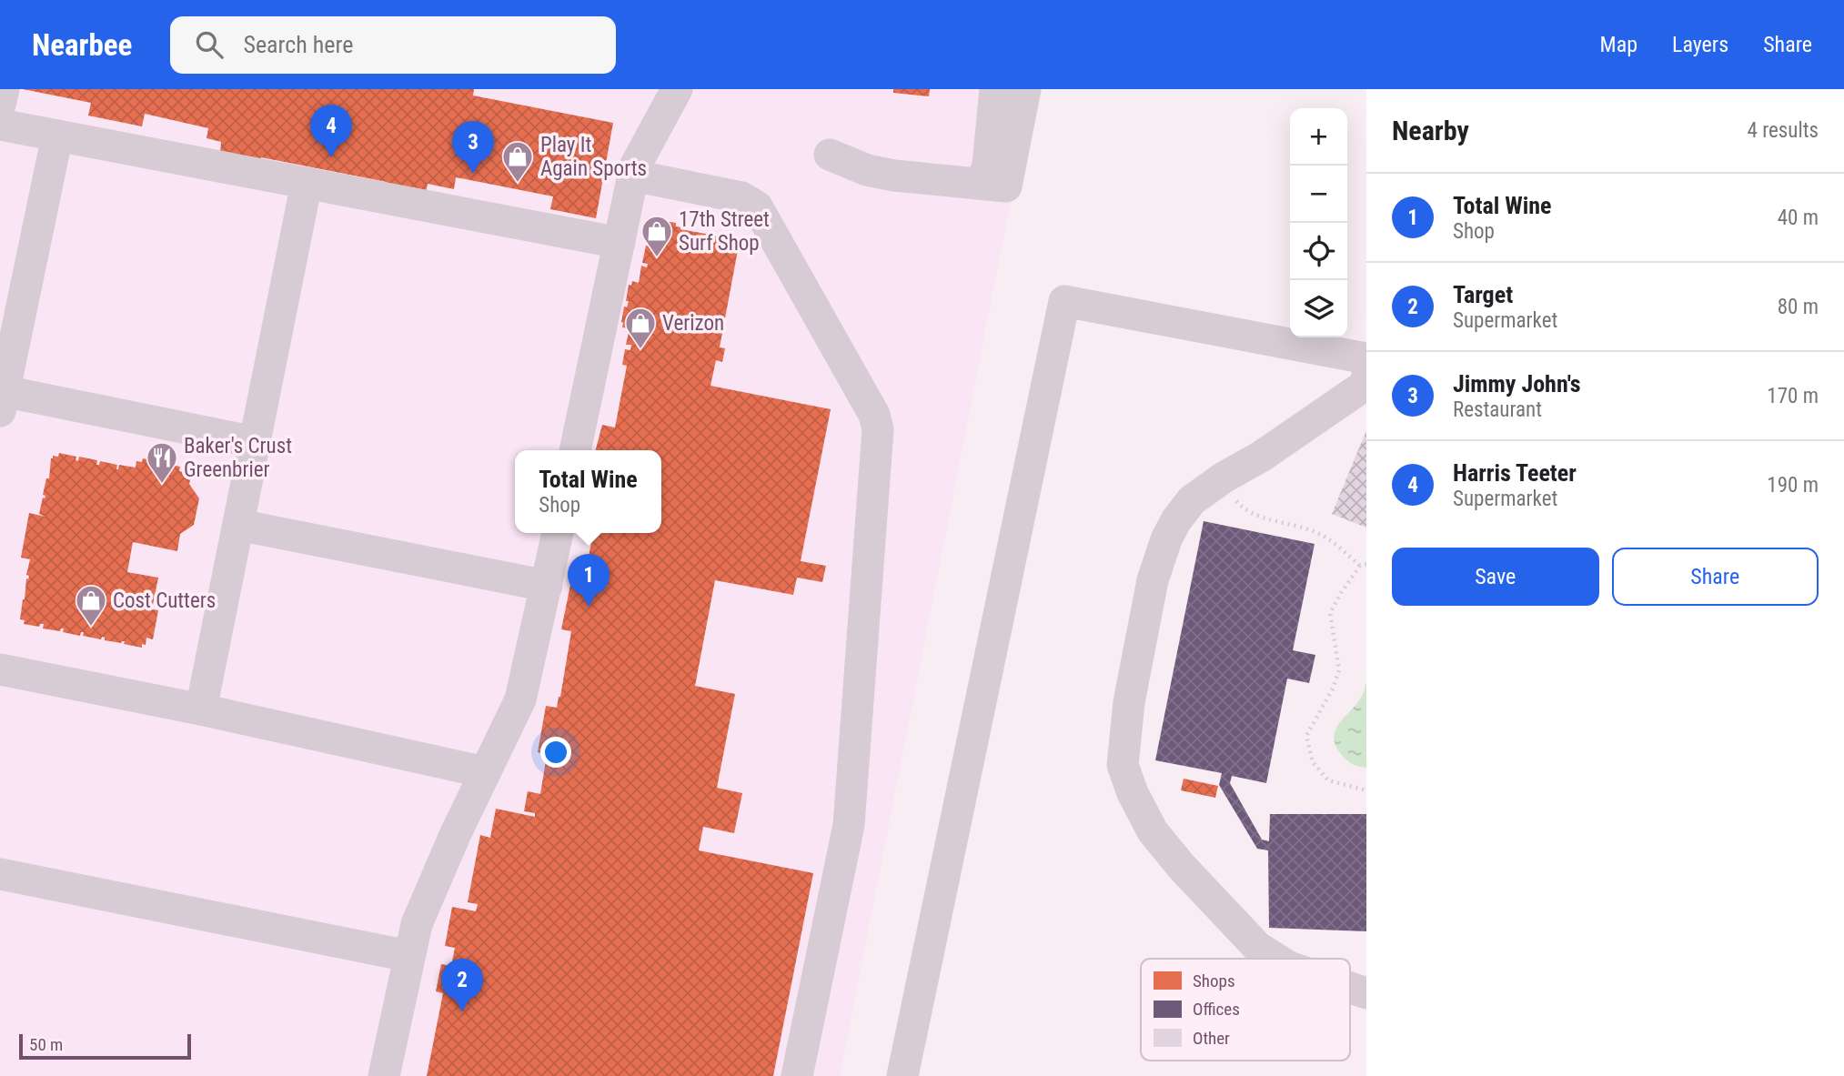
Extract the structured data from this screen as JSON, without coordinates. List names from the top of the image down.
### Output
{
  "places": {
    "shop": [
      "Play It Again Sports",
      "17th Street Surf Shop",
      "Verizon",
      "Cost Cutters"
    ],
    "restaurant": ["Baker's Crust Greenbrier"]
  },
  "legend": ["Shops", "Offices", "Other"],
  "scale_bar": "50 m",
  "page": {
    "header": "Nearbee",
    "search": "Search here",
    "nav": ["Map", "Layers", "Share"],
    "heading": ["Nearby", "4 results"],
    "pins": [
      "4",
      "3",
      "1",
      "2"
    ],
    "map_buttons": ["+", "−"],
    "list": [
      {
        "mark": "1",
        "name": "Total Wine",
        "note": "Shop",
        "value": "40 m"
      },
      {
        "mark": "2",
        "name": "Target",
        "note": "Supermarket",
        "value": "80 m"
      },
      {
        "mark": "3",
        "name": "Jimmy John's",
        "note": "Restaurant",
        "value": "170 m"
      },
      {
        "mark": "4",
        "name": "Harris Teeter",
        "note": "Supermarket",
        "value": "190 m"
      }
    ],
    "popup": ["Total Wine", "Shop"],
    "buttons": ["Save", "Share"],
    "scale": "50 m"
  }
}
